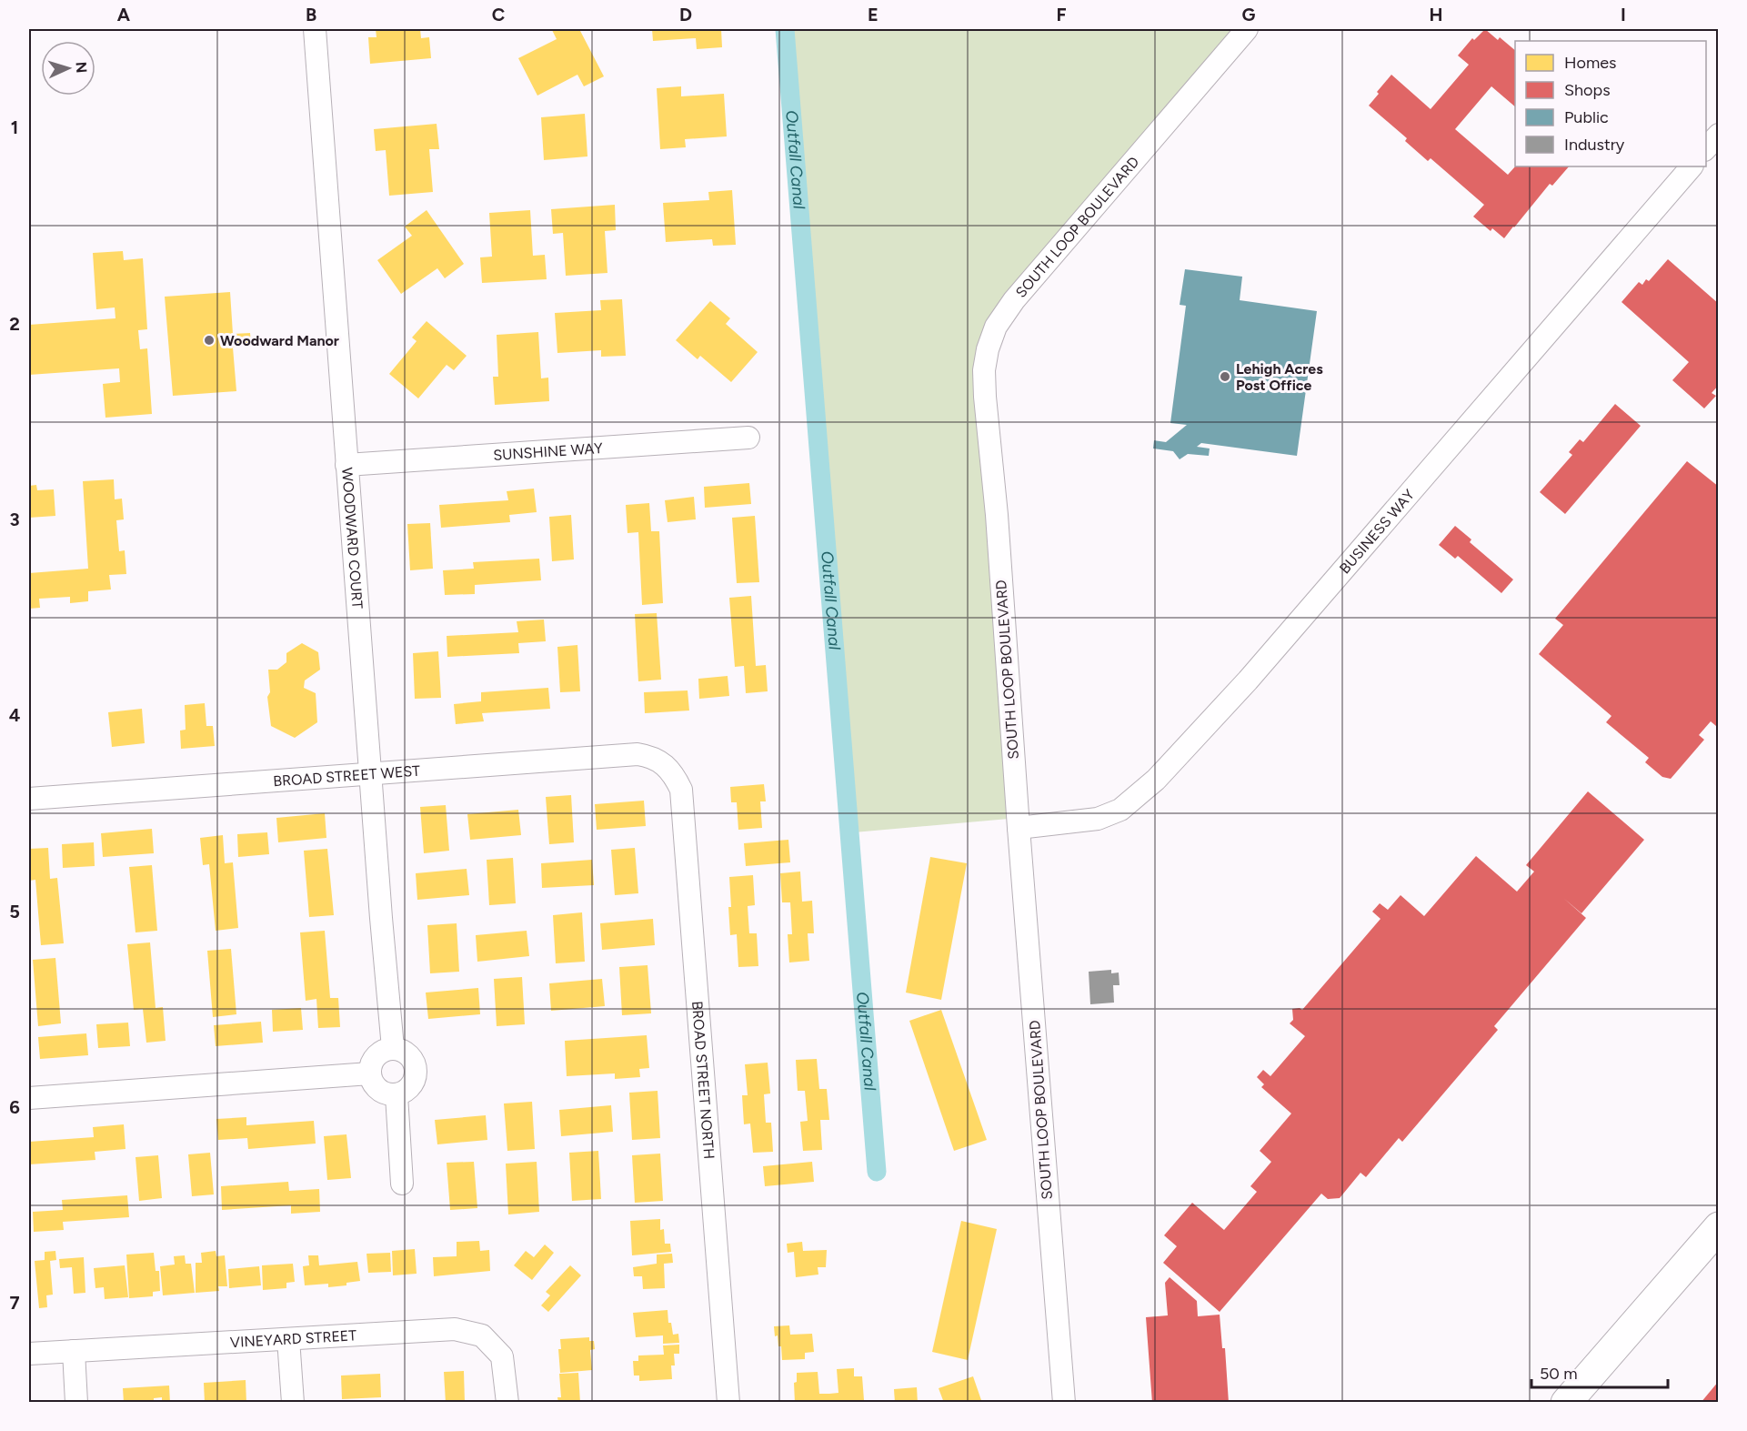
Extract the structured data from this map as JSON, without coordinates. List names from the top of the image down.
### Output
{
  "streets": {
    "street": [
      "SOUTH LOOP BOULEVARD",
      "SUNSHINE WAY",
      "BUSINESS WAY",
      "WOODWARD COURT",
      "BROAD STREET WEST",
      "BROAD STREET NORTH",
      "VINEYARD STREET"
    ]
  },
  "crossings": [
    ["SOUTH LOOP BOULEVARD", "BUSINESS WAY"],
    ["SUNSHINE WAY", "WOODWARD COURT"],
    ["WOODWARD COURT", "BROAD STREET WEST"],
    ["BROAD STREET WEST", "BROAD STREET NORTH"]
  ],
  "water": ["Outfall Canal"],
  "places": ["Woodward Manor", "Lehigh Acres Post Office"],
  "legend": [
    "Homes",
    "Shops",
    "Public",
    "Industry"
  ],
  "scale_bar": "50 m",
  "north": "right",
  "grid": {
    "columns": [
      "A",
      "B",
      "C",
      "D",
      "E",
      "F",
      "G",
      "H",
      "I"
    ],
    "rows": [
      "1",
      "2",
      "3",
      "4",
      "5",
      "6",
      "7"
    ]
  }
}
